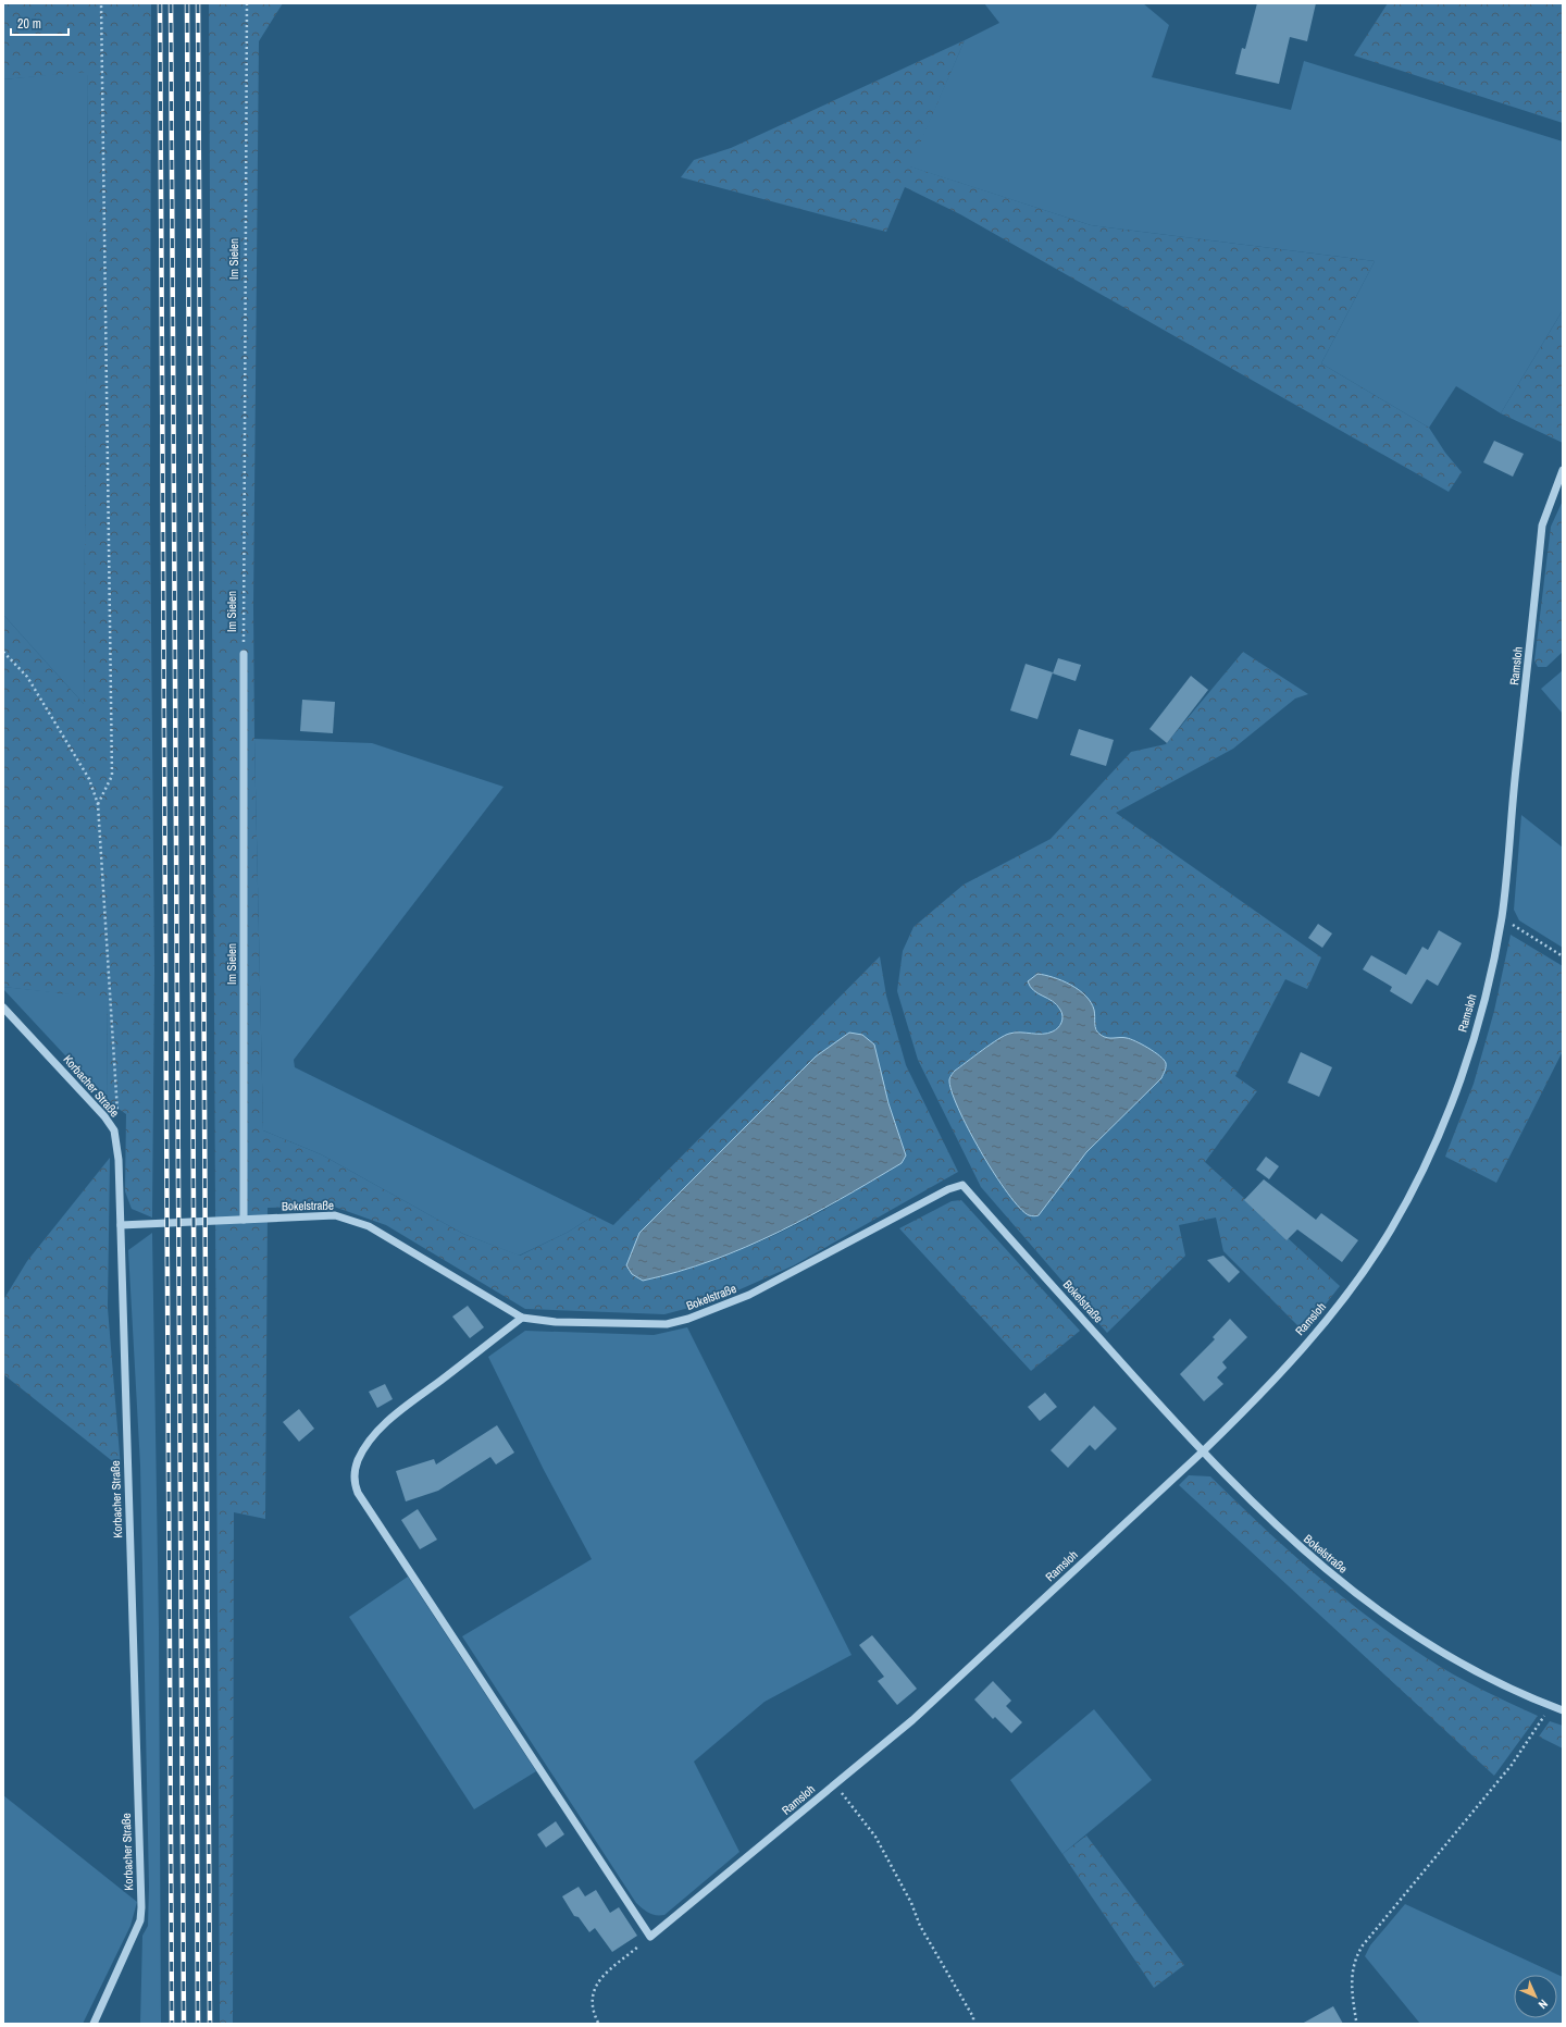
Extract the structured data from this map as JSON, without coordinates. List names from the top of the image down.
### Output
{
  "streets": {
    "street": [
      "Im Sielen",
      "Ramsloh",
      "Korbacher Straße",
      "Bokelstraße"
    ]
  },
  "crossings": [
    ["Im Sielen", "Bokelstraße"],
    ["Ramsloh", "Bokelstraße"],
    ["Korbacher Straße", "Bokelstraße"]
  ],
  "scale_bar": "20 m",
  "north": "bottom right"
}
